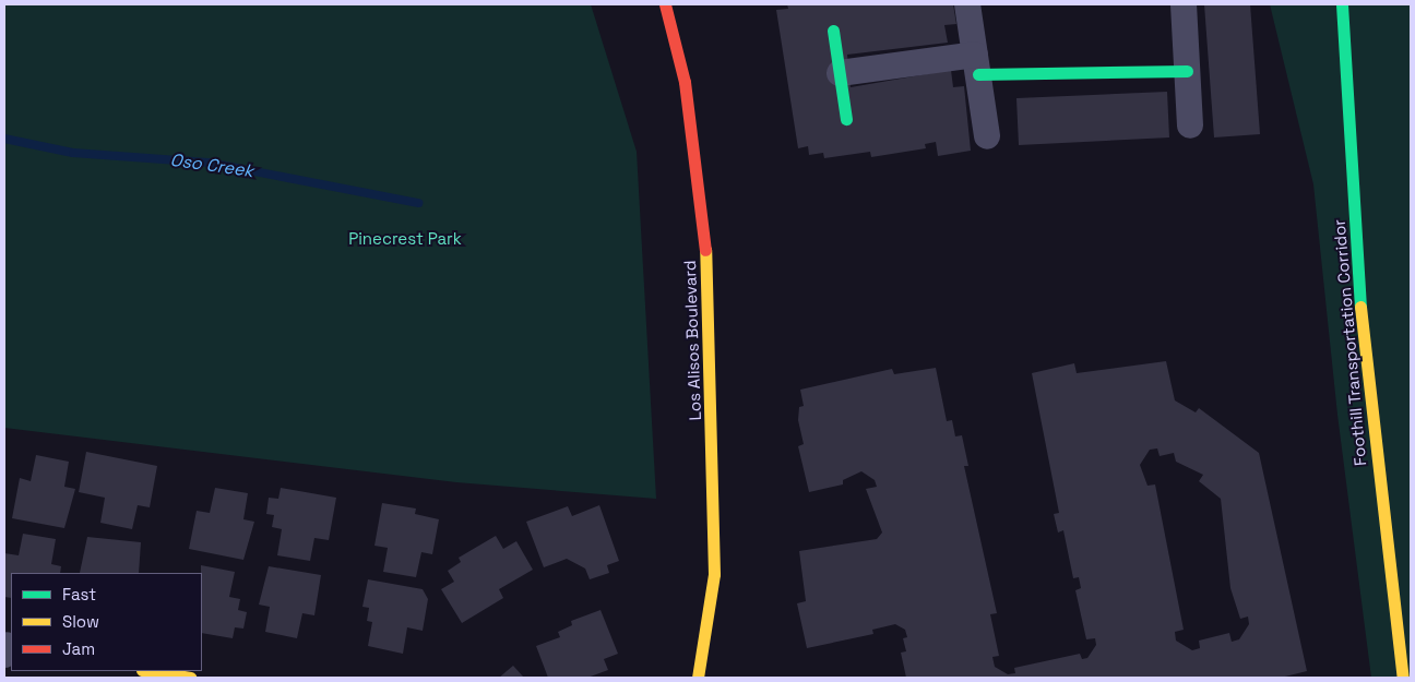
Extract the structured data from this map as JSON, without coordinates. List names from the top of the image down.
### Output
{
  "streets": {
    "main road": ["Los Alisos Boulevard", "Foothill Transportation Corridor"]
  },
  "water": ["Oso Creek"],
  "parks": ["Pinecrest Park"],
  "legend": ["Fast", "Slow", "Jam"]
}
